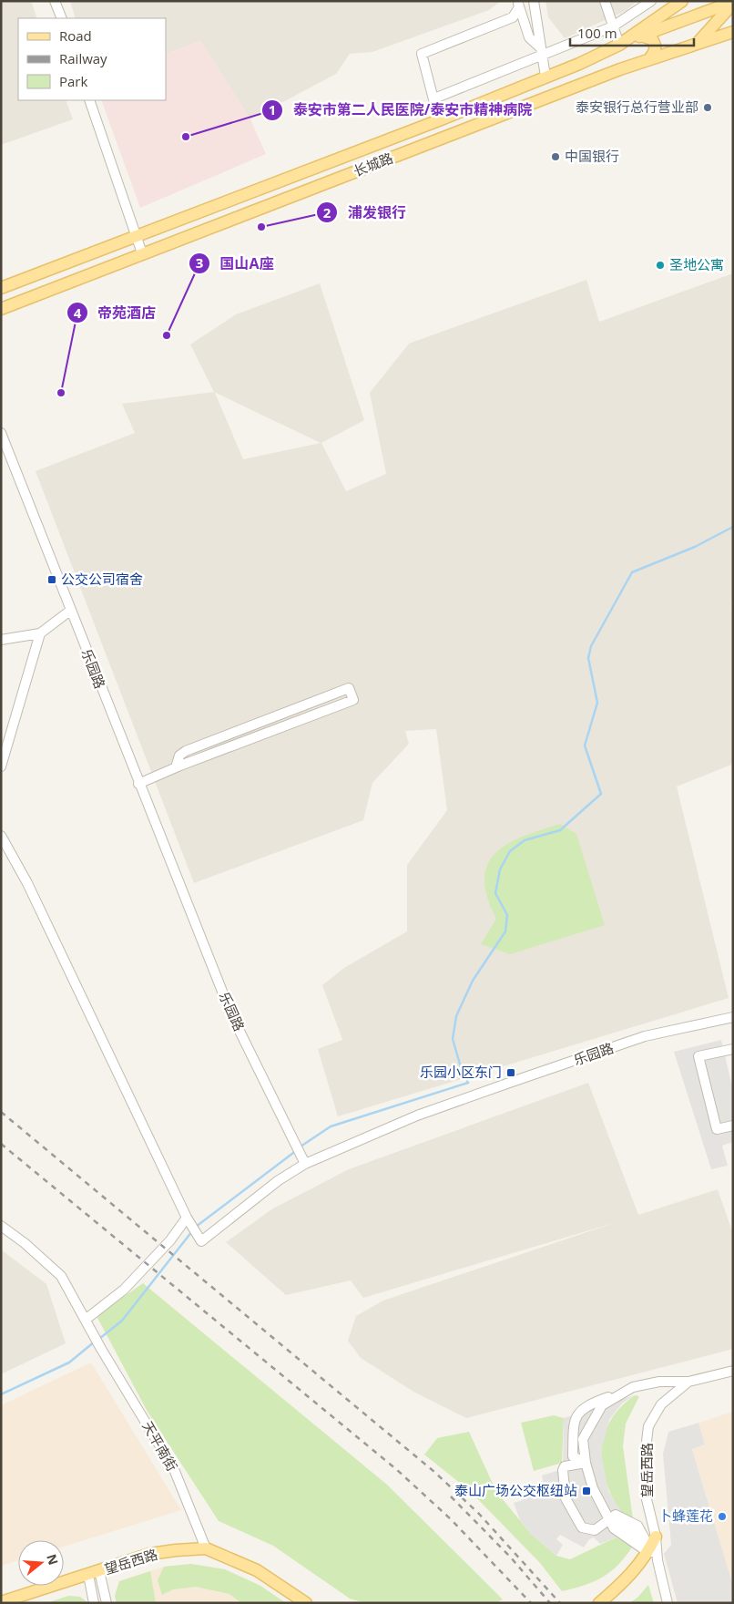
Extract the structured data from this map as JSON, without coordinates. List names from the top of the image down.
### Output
{
  "streets": {
    "main road": ["长城路", "望岳西路"],
    "street": ["乐园路", "天平南街"]
  },
  "crossings": [
    ["天平南街", "望岳西路"]
  ],
  "places": {
    "other": [
      "泰安银行总行营业部",
      "泰安市第二人民医院/泰安市精神病院",
      "中国银行",
      "浦发银行",
      "圣地公寓",
      "国山A座",
      "帝苑酒店",
      "卜蜂莲花"
    ],
    "transit": ["公交公司宿舍", "乐园小区东门", "泰山广场公交枢纽站"]
  },
  "legend": ["Road", "Railway", "Park"],
  "scale_bar": "100 m",
  "north": "right"
}
